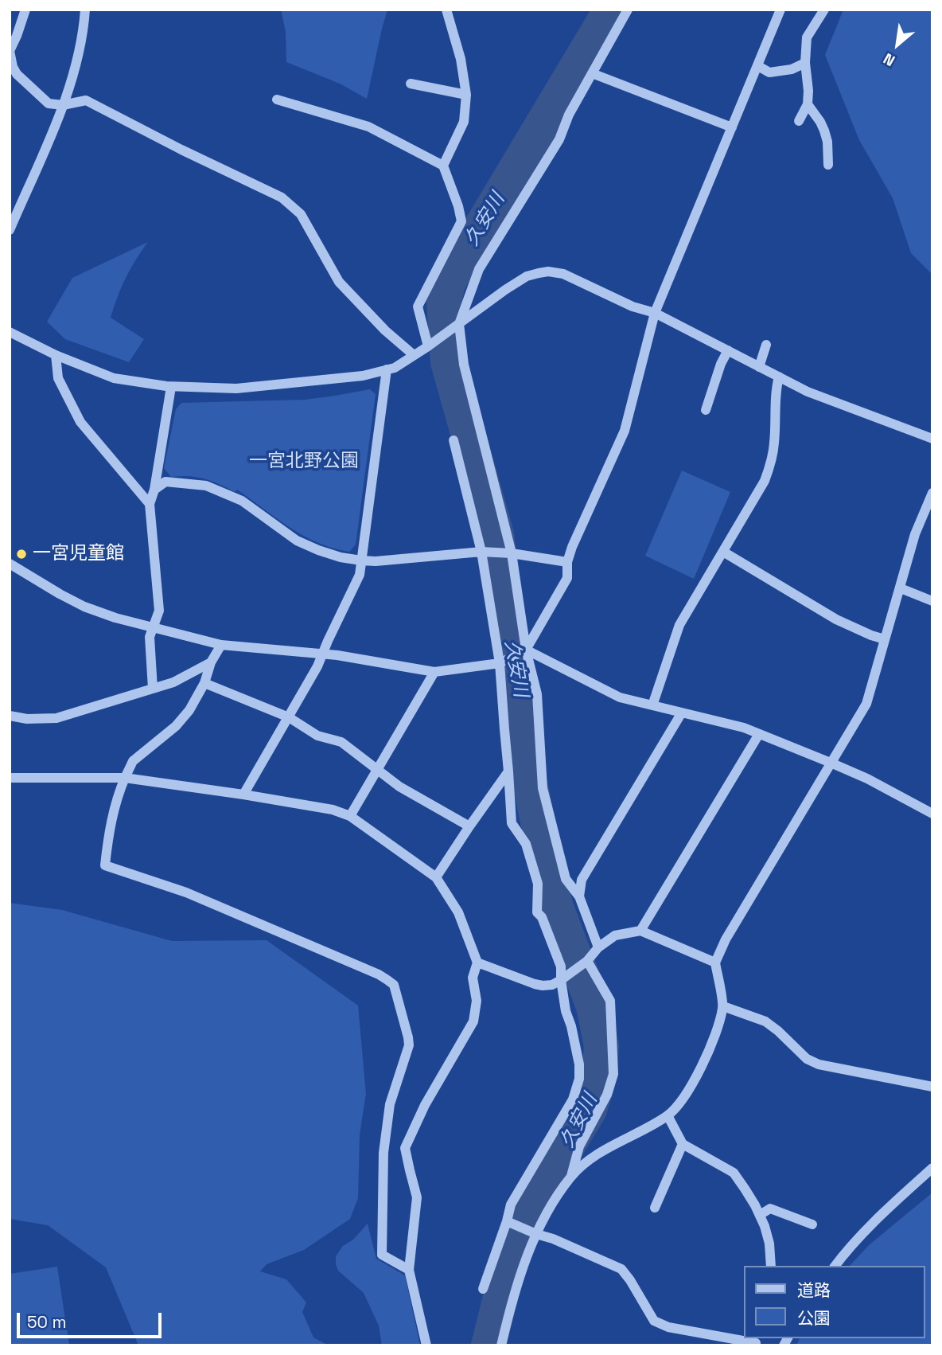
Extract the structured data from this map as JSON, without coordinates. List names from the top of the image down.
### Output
{
  "water": ["久安川"],
  "parks": ["一宮北野公園"],
  "places": ["一宮児童館"],
  "legend": ["道路", "公園"],
  "scale_bar": "50 m",
  "north": "bottom left"
}
